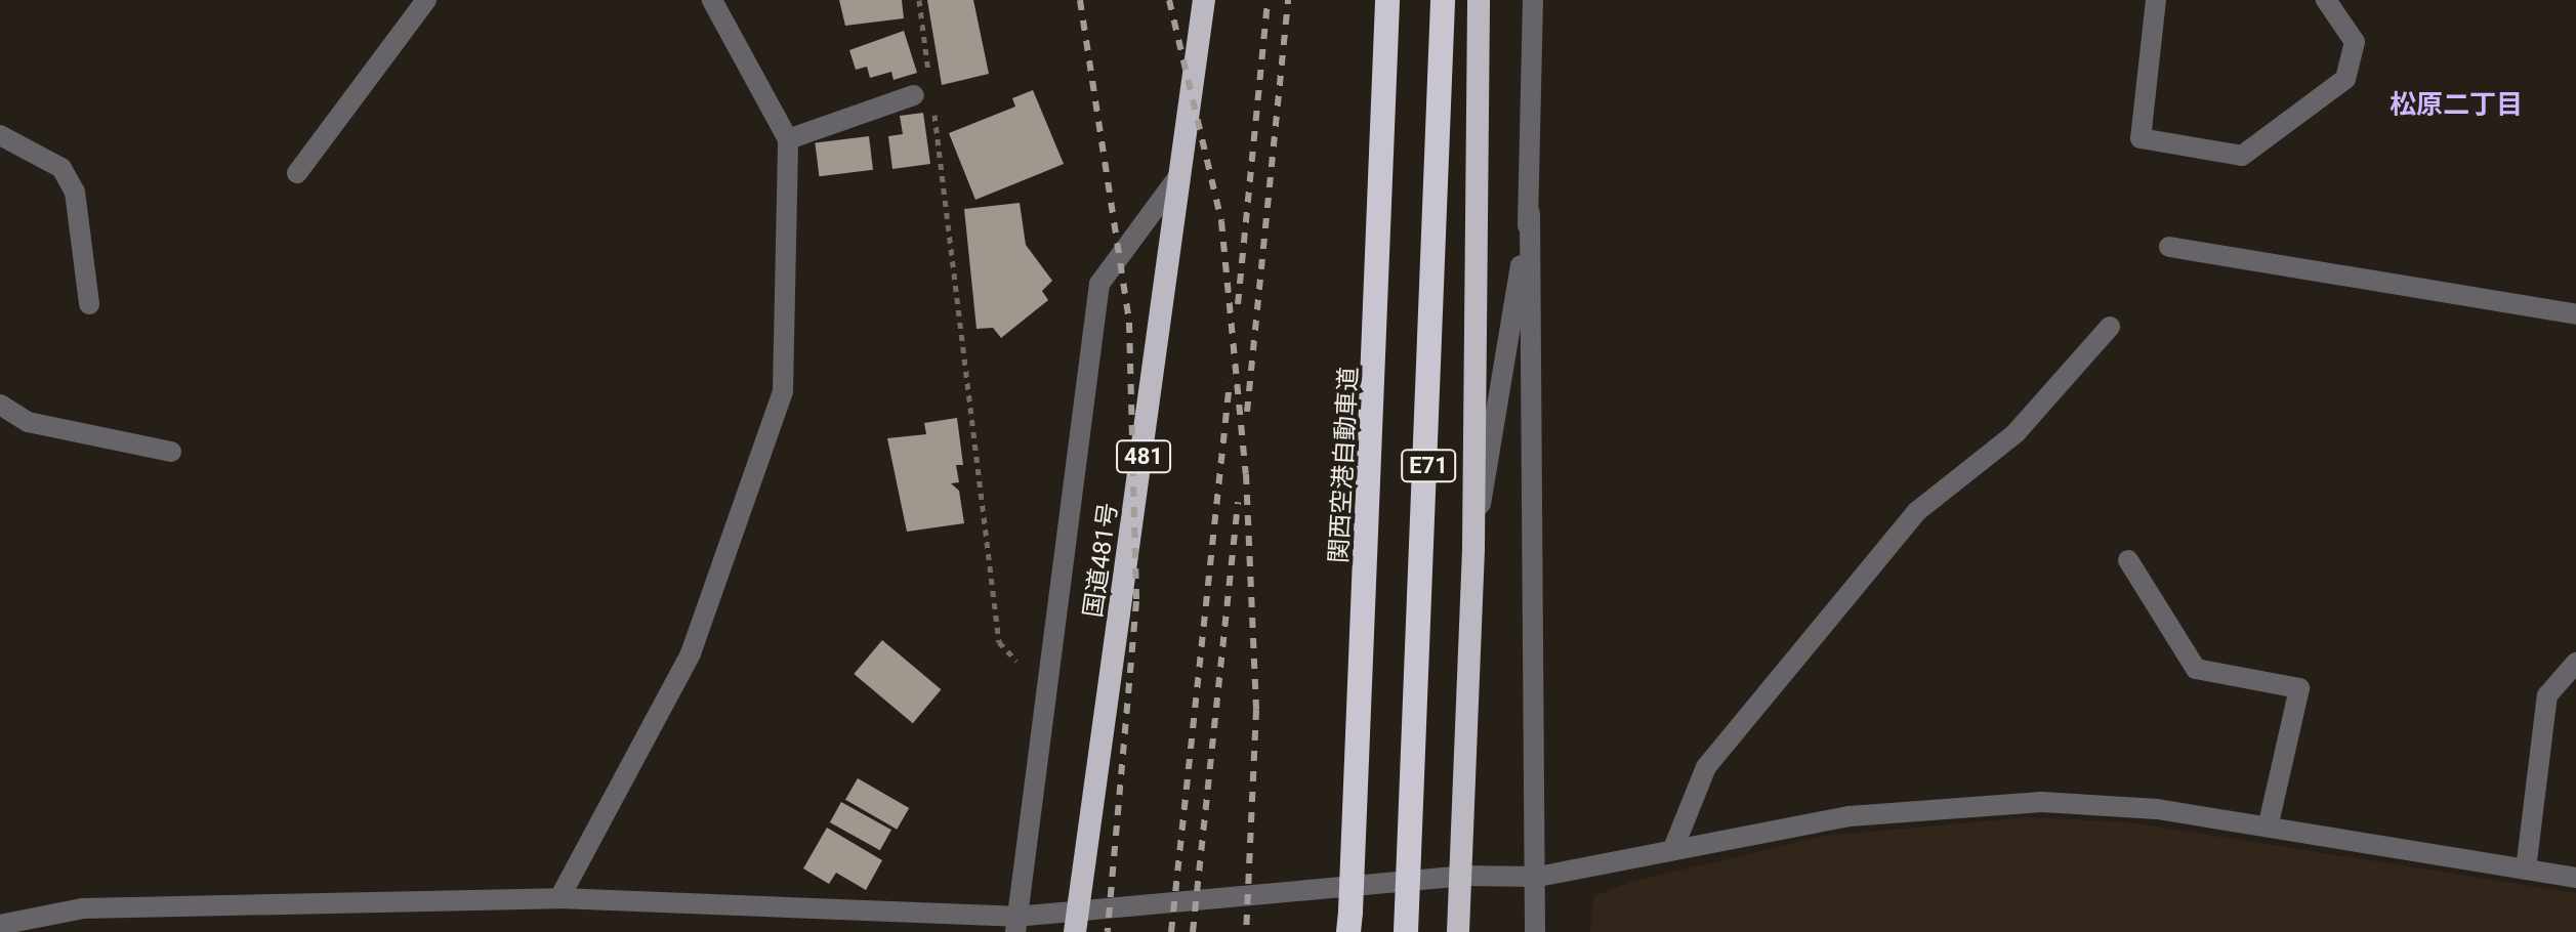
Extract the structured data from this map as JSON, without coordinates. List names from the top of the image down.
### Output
{
  "streets": {
    "highway": [
      "481",
      "関西空港自動車道",
      "E71",
      "国道481号"
    ]
  },
  "districts": ["松原二丁目"]
}
